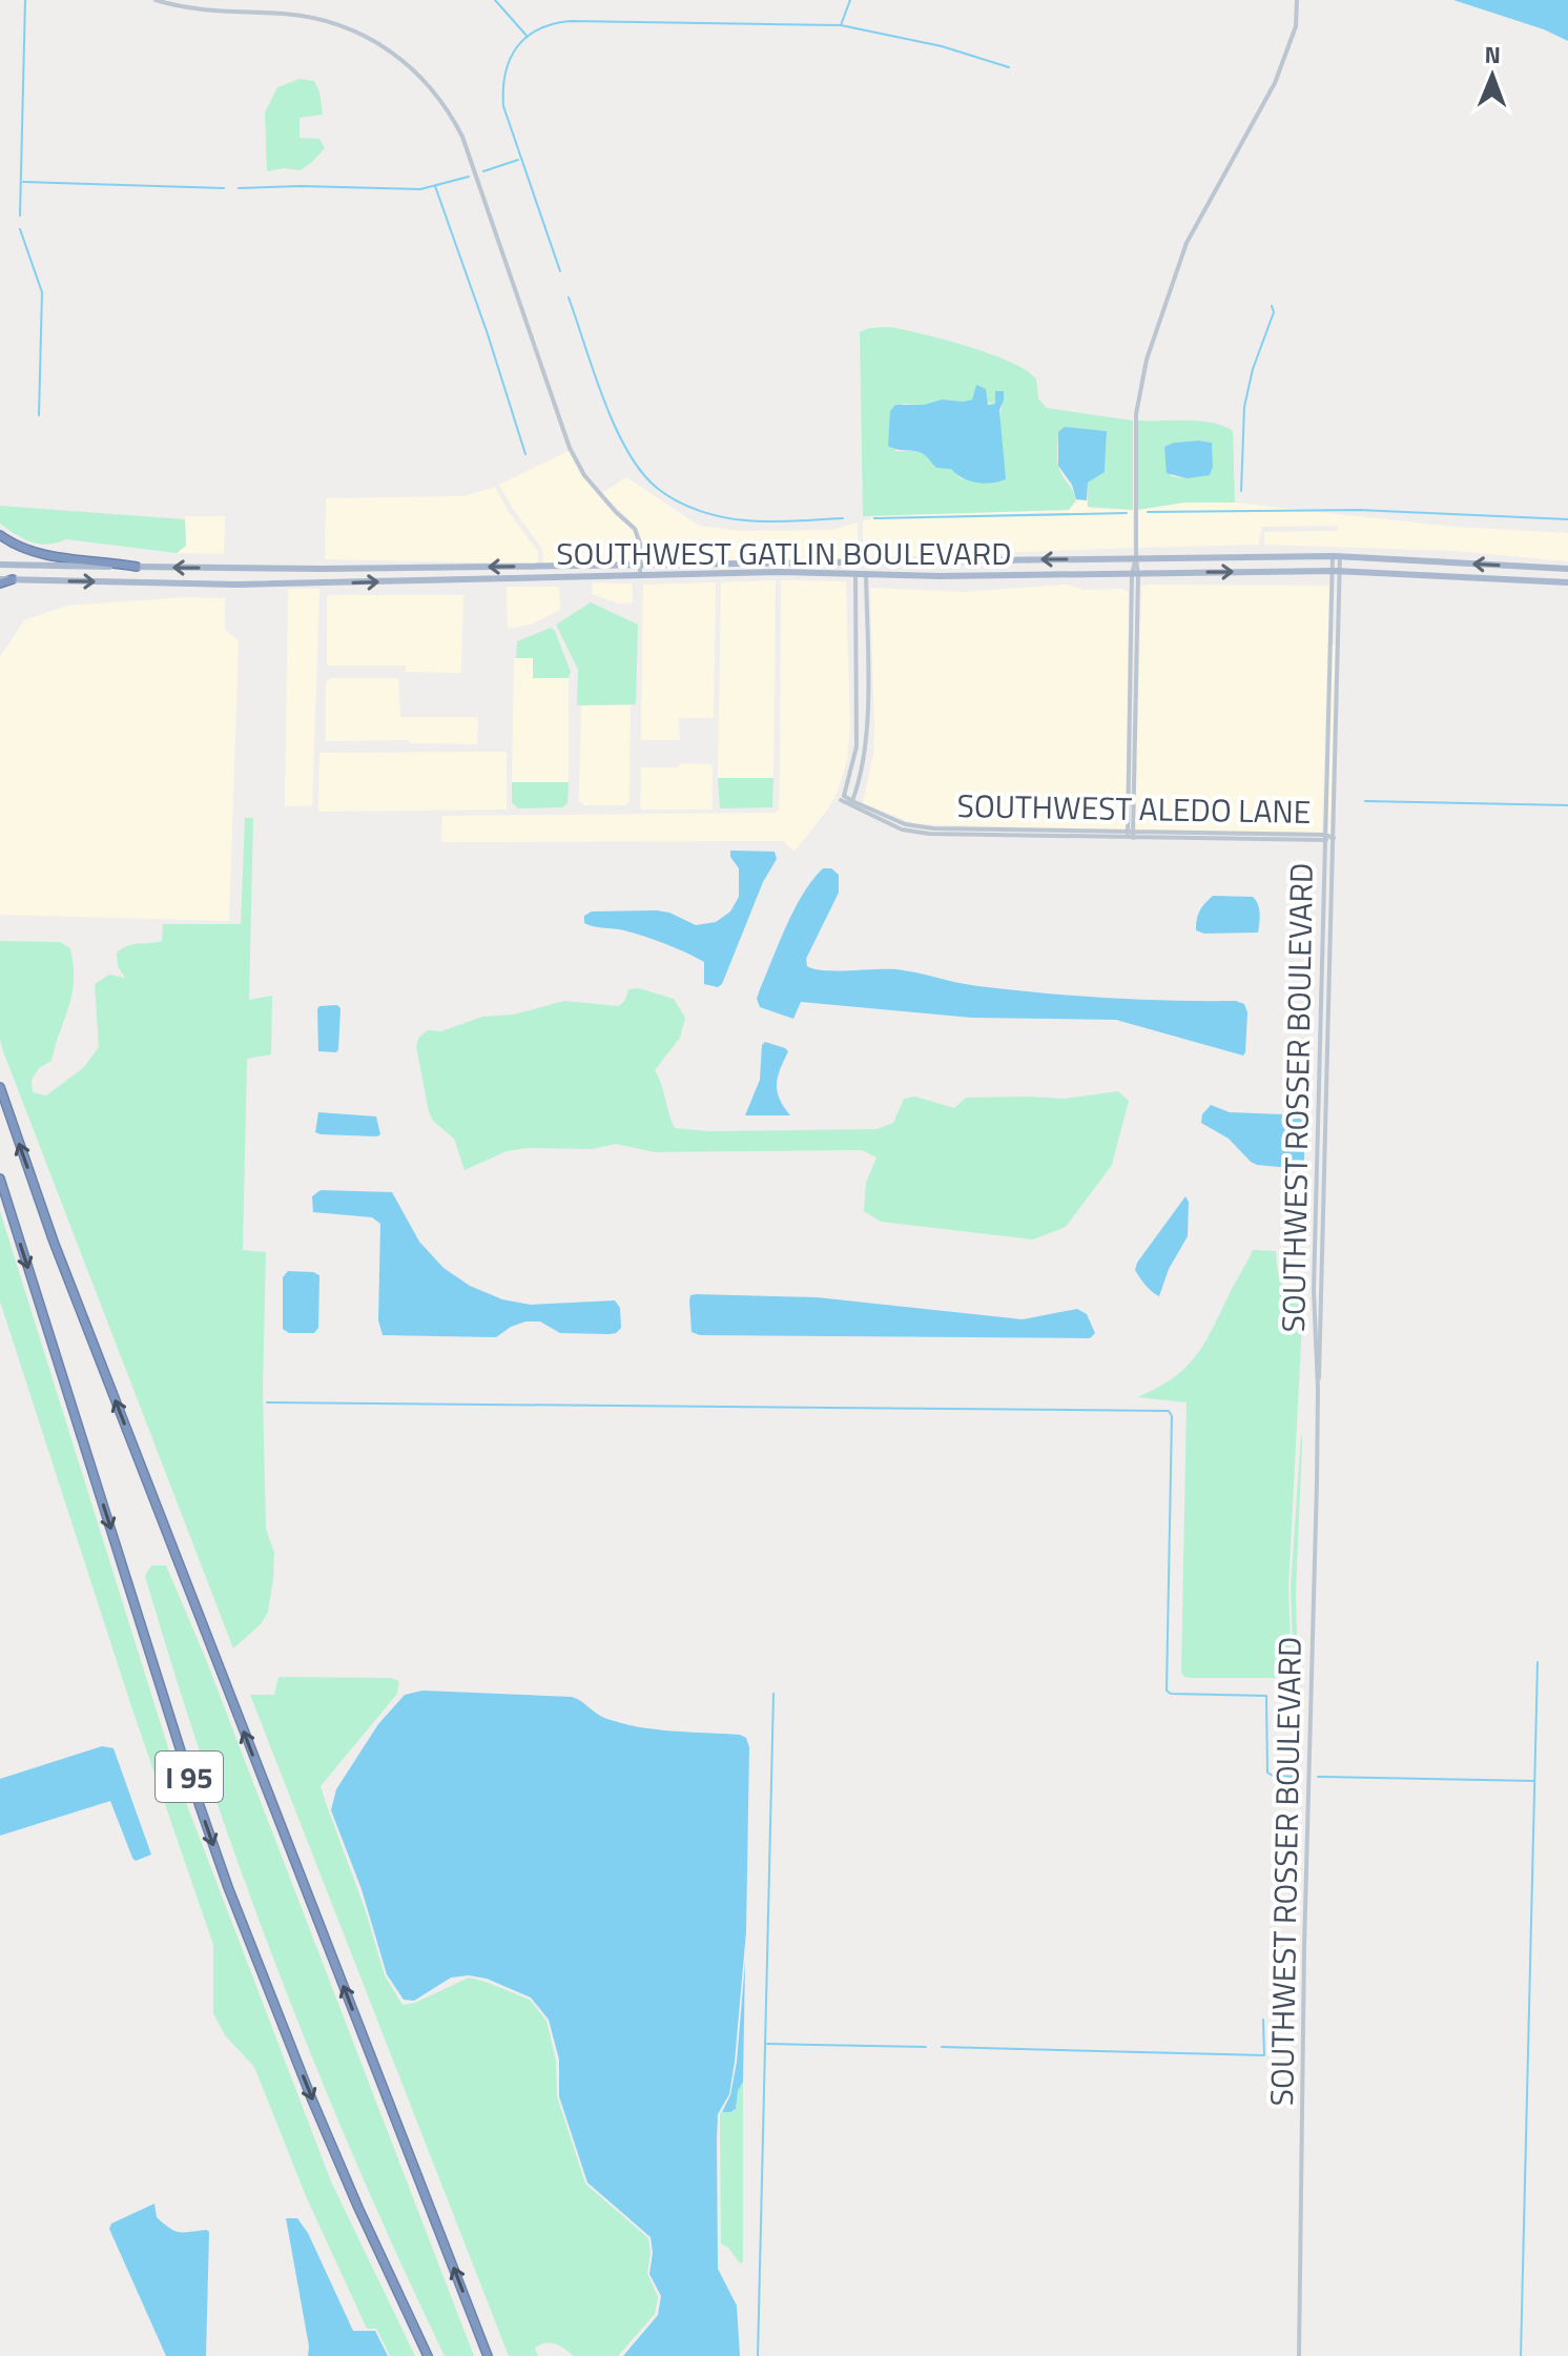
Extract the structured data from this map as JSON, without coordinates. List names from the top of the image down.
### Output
{
  "streets": {
    "highway": ["I 95"],
    "main road": ["SOUTHWEST GATLIN BOULEVARD"],
    "street": ["SOUTHWEST ALEDO LANE", "SOUTHWEST ROSSER BOULEVARD"]
  },
  "crossings": [
    ["SOUTHWEST GATLIN BOULEVARD", "SOUTHWEST ROSSER BOULEVARD"],
    ["SOUTHWEST ALEDO LANE", "SOUTHWEST ROSSER BOULEVARD"]
  ],
  "north": "top"
}
